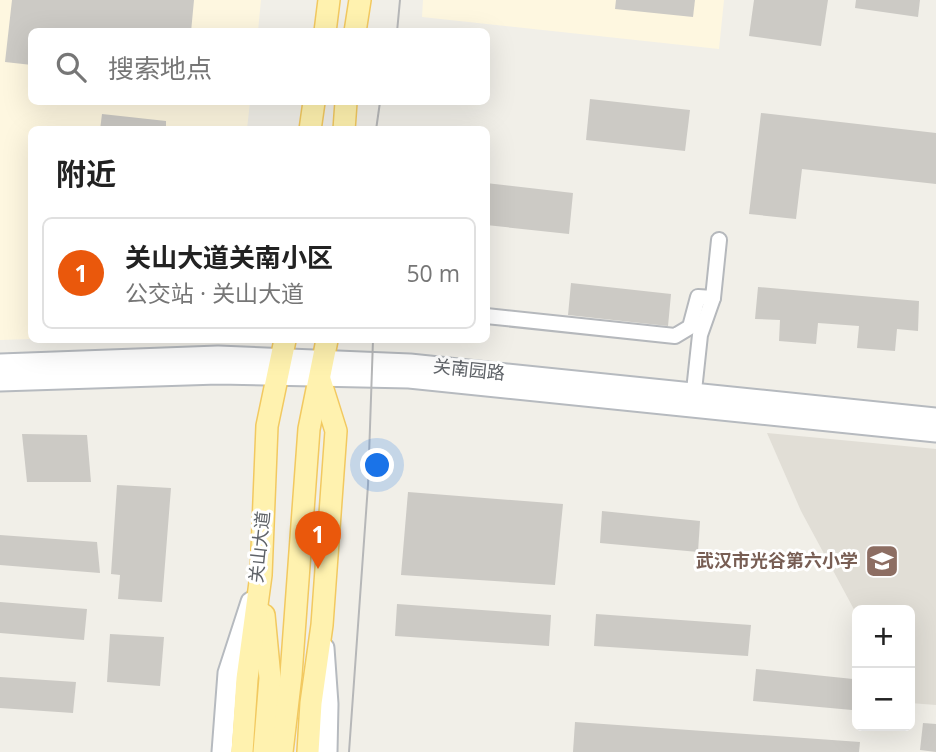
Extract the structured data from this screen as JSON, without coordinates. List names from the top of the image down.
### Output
{
  "streets": {
    "main road": ["关南园路", "关山大道"]
  },
  "crossings": [
    ["关南园路", "关山大道"]
  ],
  "places": {
    "school or university": ["武汉市光谷第六小学"]
  },
  "page": {
    "search": "搜索地点",
    "heading": "附近",
    "list": [
      {
        "mark": "1",
        "name": "关山大道关南小区",
        "note": "公交站 · 关山大道",
        "value": "50 m"
      }
    ],
    "pins": "1",
    "map_buttons": ["+", "−"]
  }
}
